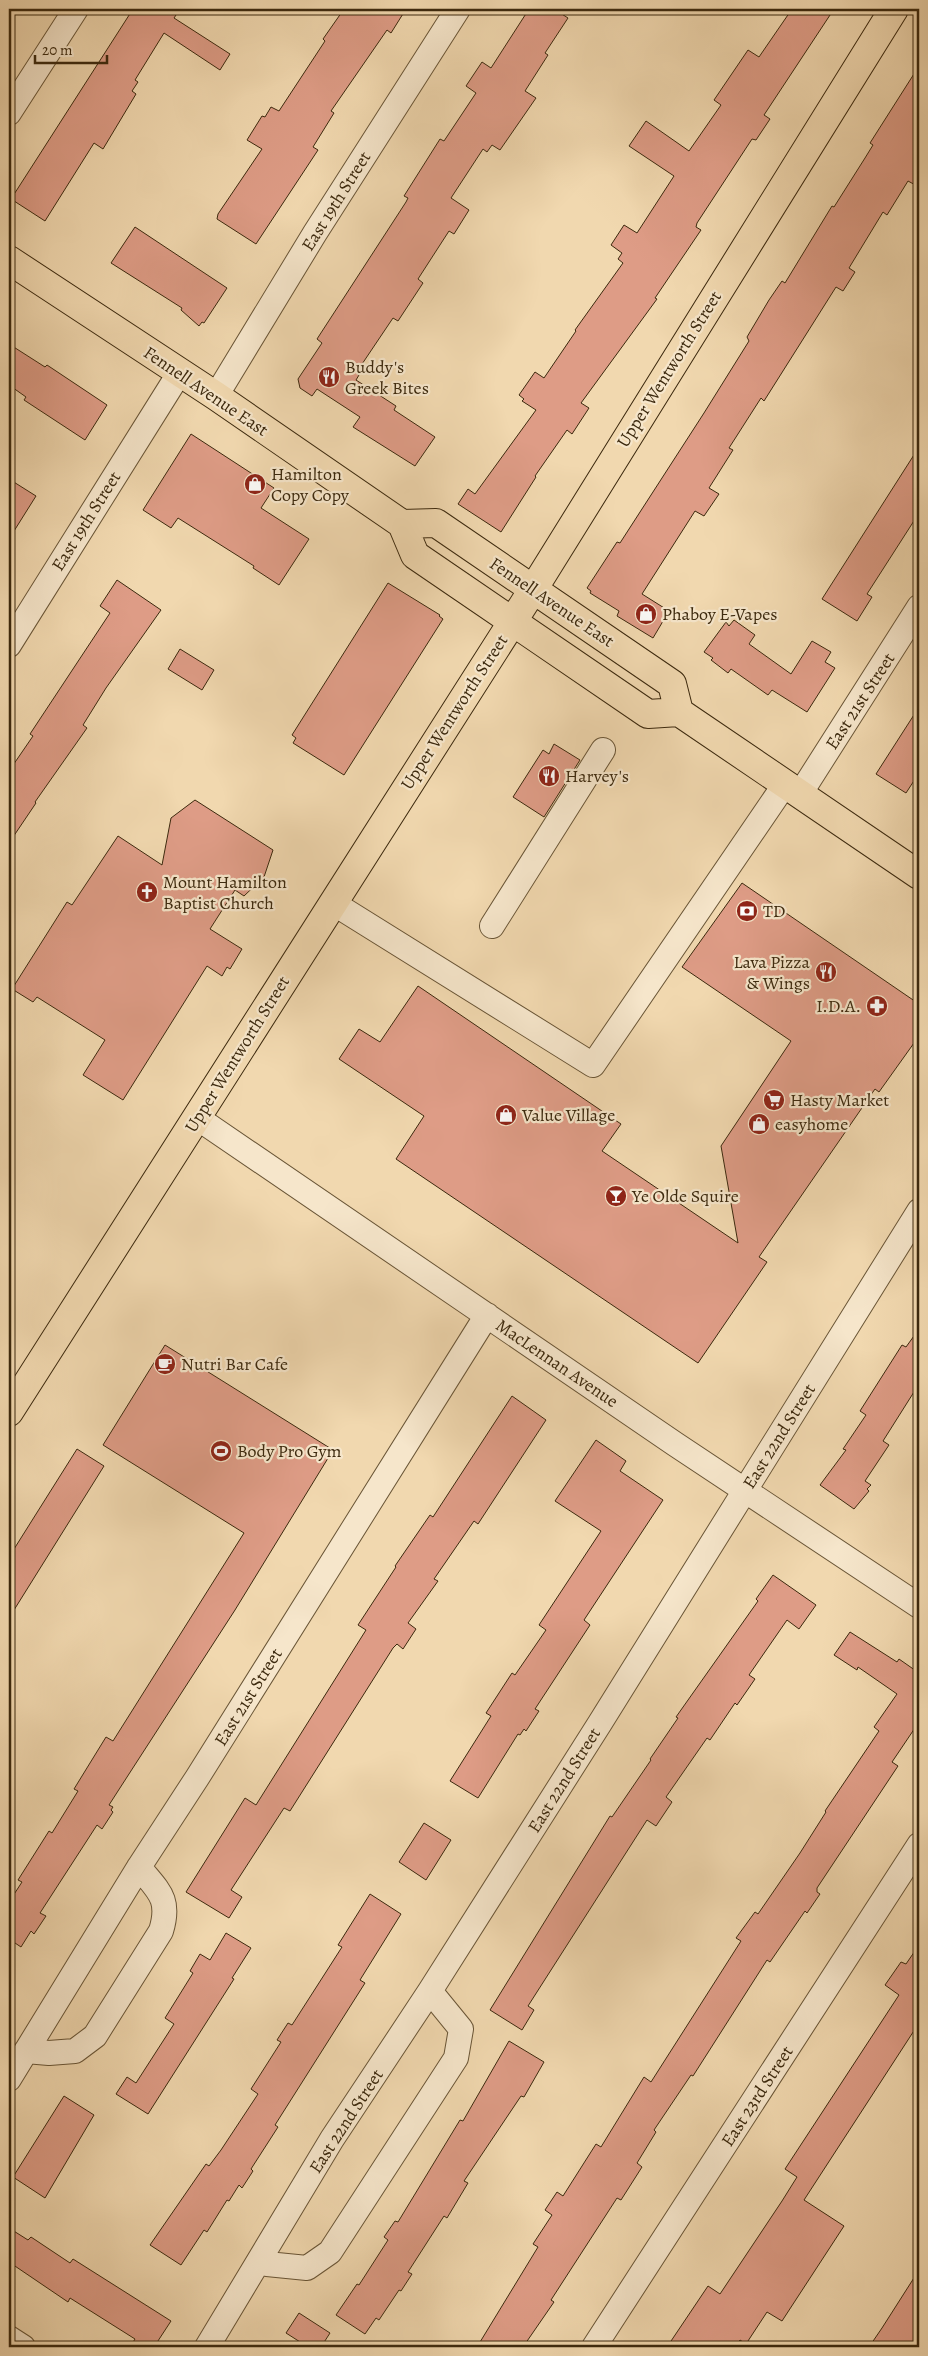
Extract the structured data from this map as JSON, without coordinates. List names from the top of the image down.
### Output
{
  "streets": {
    "main road": ["Upper Wentworth Street", "Fennell Avenue East"],
    "street": [
      "East 19th Street",
      "East 21st Street",
      "MacLennan Avenue",
      "East 22nd Street",
      "East 23rd Street"
    ]
  },
  "crossings": [
    ["East 19th Street", "Fennell Avenue East"],
    ["Upper Wentworth Street", "Fennell Avenue East"],
    ["Upper Wentworth Street", "East 21st Street"],
    ["Upper Wentworth Street", "MacLennan Avenue"],
    ["East 21st Street", "MacLennan Avenue"],
    ["MacLennan Avenue", "East 22nd Street"]
  ],
  "places": {
    "restaurant": ["Buddy's Greek Bites", "Harvey's", "Lava Pizza & Wings"],
    "shop": [
      "Hamilton Copy Copy",
      "Phaboy E-Vapes",
      "Value Village",
      "easyhome"
    ],
    "church": ["Mount Hamilton Baptist Church"],
    "bank": ["TD"],
    "pharmacy": ["I.D.A."],
    "supermarket": ["Hasty Market"],
    "bar": ["Ye Olde Squire"],
    "cafe": ["Nutri Bar Cafe"],
    "sports": ["Body Pro Gym"]
  },
  "scale_bar": "20 m"
}
